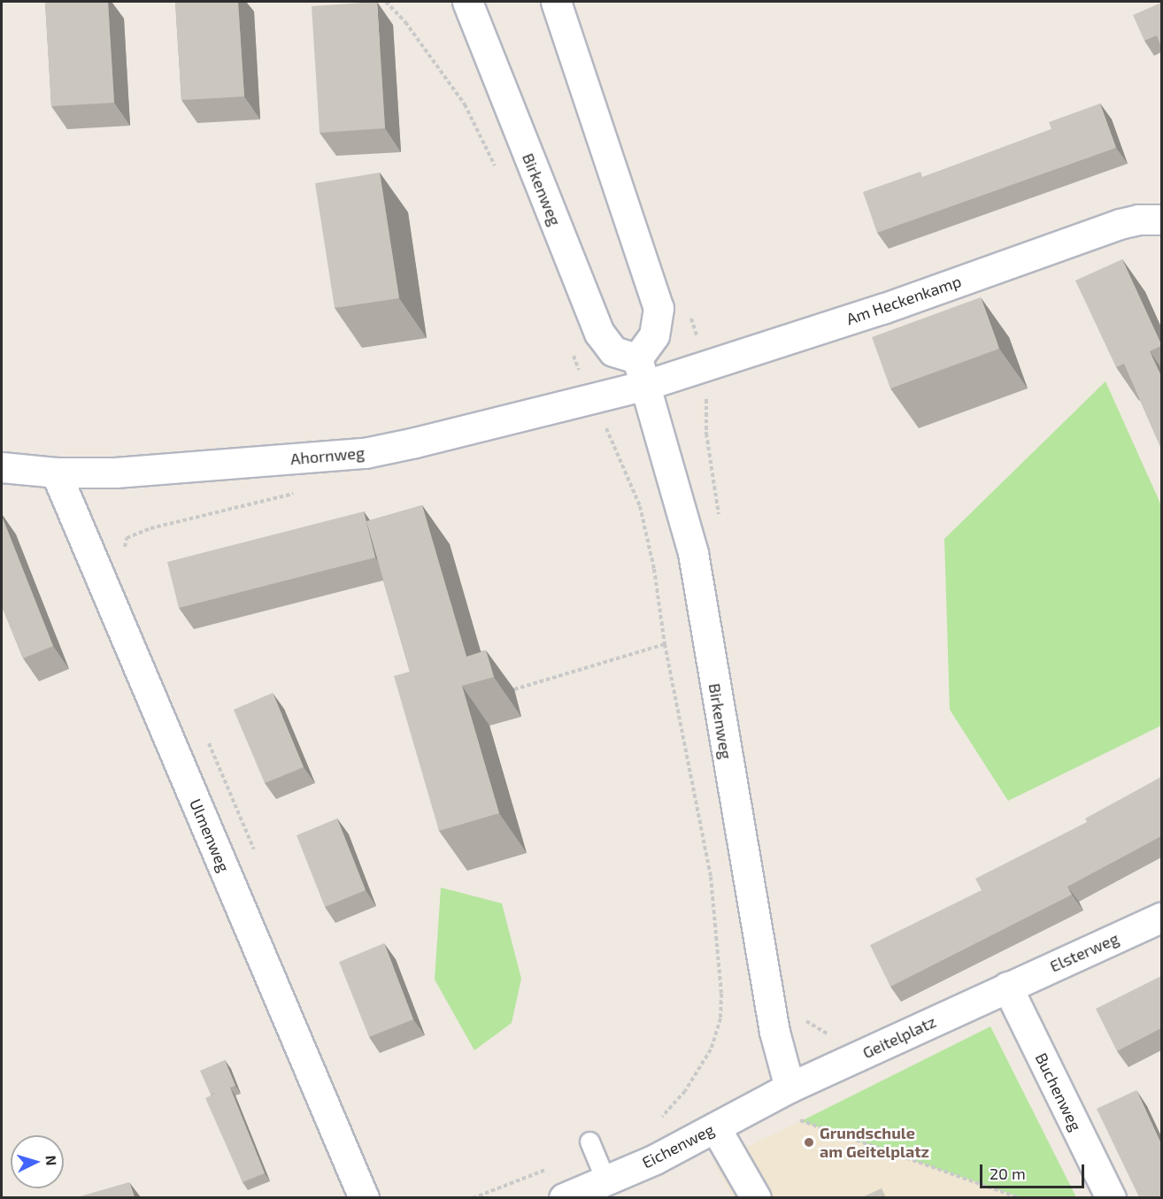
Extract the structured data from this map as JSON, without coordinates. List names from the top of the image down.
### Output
{
  "streets": {
    "street": [
      "Birkenweg",
      "Am Heckenkamp",
      "Ahornweg",
      "Ulmenweg",
      "Elsterweg",
      "Geitelplatz",
      "Buchenweg",
      "Eichenweg"
    ]
  },
  "crossings": [
    ["Birkenweg", "Am Heckenkamp"],
    ["Birkenweg", "Ahornweg"],
    ["Birkenweg", "Geitelplatz"],
    ["Birkenweg", "Eichenweg"],
    ["Am Heckenkamp", "Ahornweg"],
    ["Ahornweg", "Ulmenweg"],
    ["Elsterweg", "Geitelplatz"],
    ["Elsterweg", "Buchenweg"],
    ["Geitelplatz", "Buchenweg"],
    ["Geitelplatz", "Eichenweg"]
  ],
  "places": ["Grundschule am Geitelplatz"],
  "scale_bar": "20 m",
  "north": "right"
}
